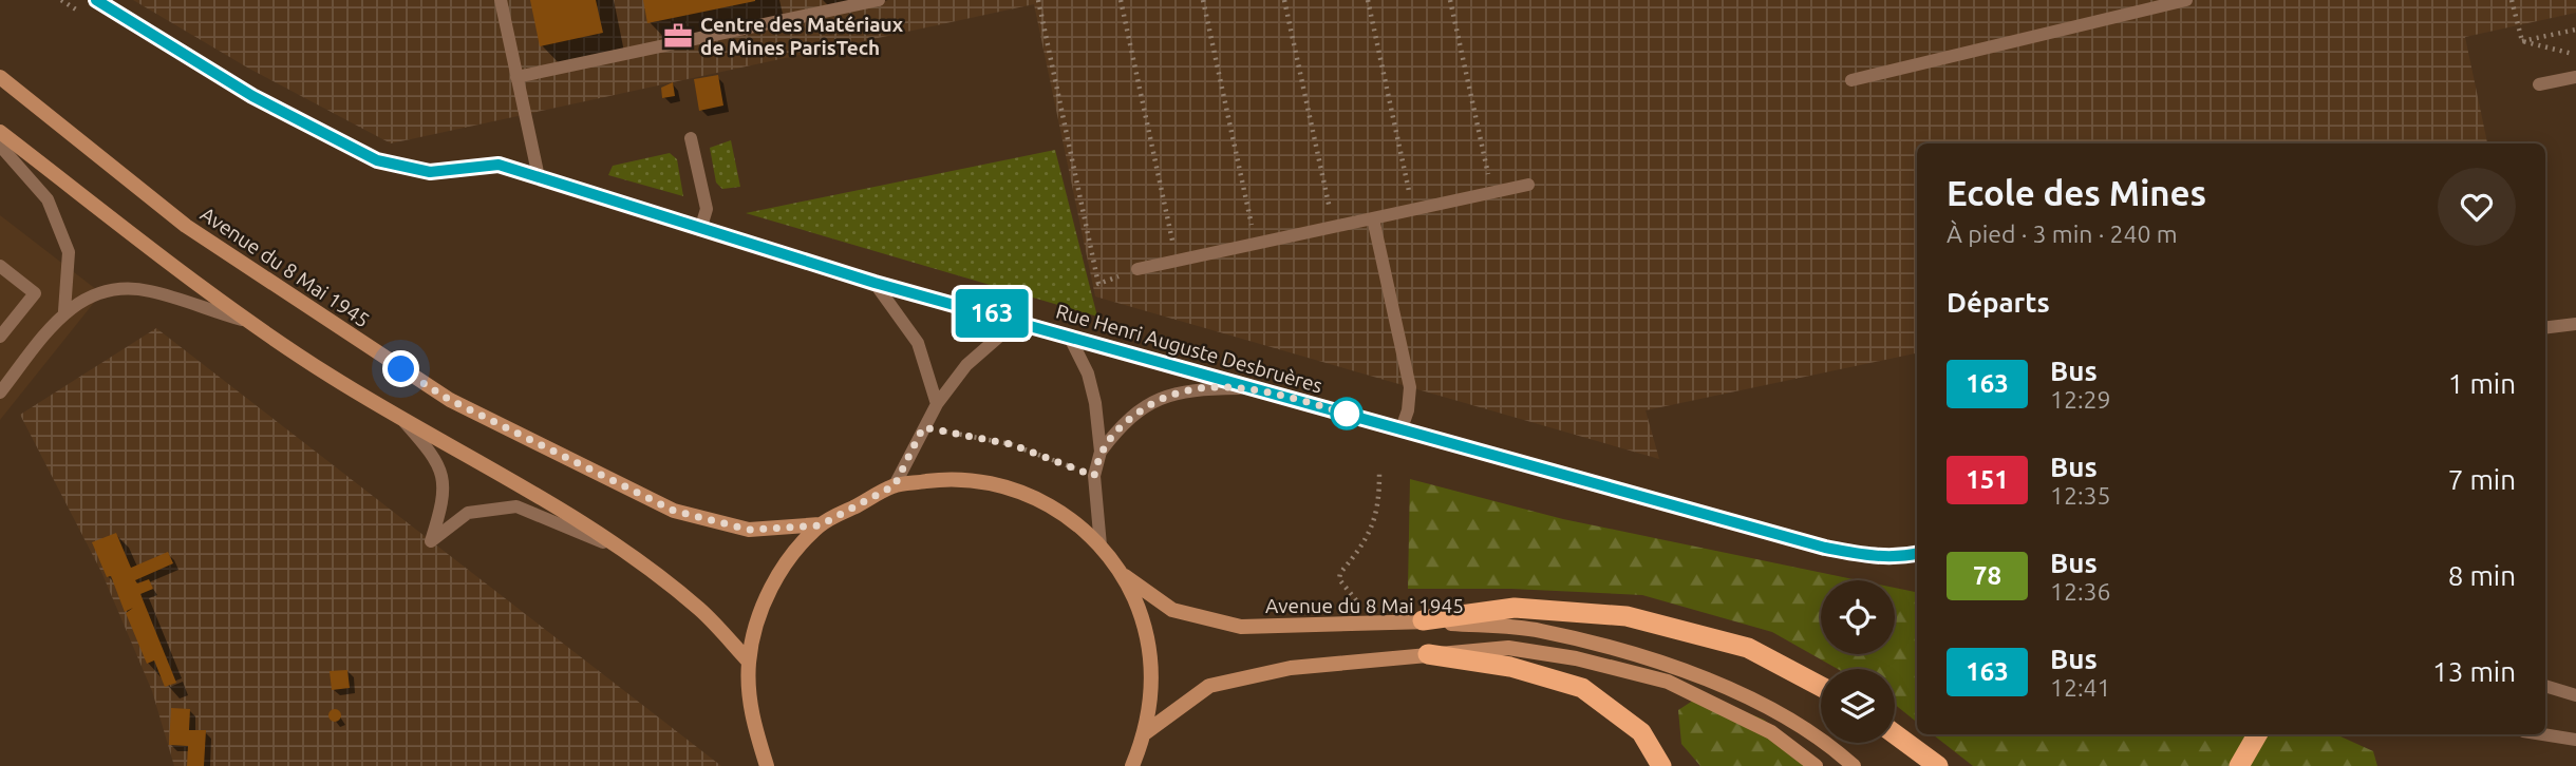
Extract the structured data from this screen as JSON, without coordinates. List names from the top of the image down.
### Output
{
  "streets": {
    "main road": ["Avenue du 8 Mai 1945"],
    "lane": ["Rue Henri Auguste Desbruères"]
  },
  "places": {
    "office": ["Centre des Matériaux de Mines ParisTech"]
  },
  "lines": ["bus line 163"],
  "page": {
    "on_map": "163",
    "heading": [
      ["Ecole des Mines", "À pied · 3 min · 240 m"],
      "Départs"
    ],
    "list": [
      {
        "mark": "163",
        "name": "Bus",
        "note": "12:29",
        "value": "1 min"
      },
      {
        "mark": "151",
        "name": "Bus",
        "note": "12:35",
        "value": "7 min"
      },
      {
        "mark": "78",
        "name": "Bus",
        "note": "12:36",
        "value": "8 min"
      },
      {
        "mark": "163",
        "name": "Bus",
        "note": "12:41",
        "value": "13 min"
      }
    ]
  }
}
